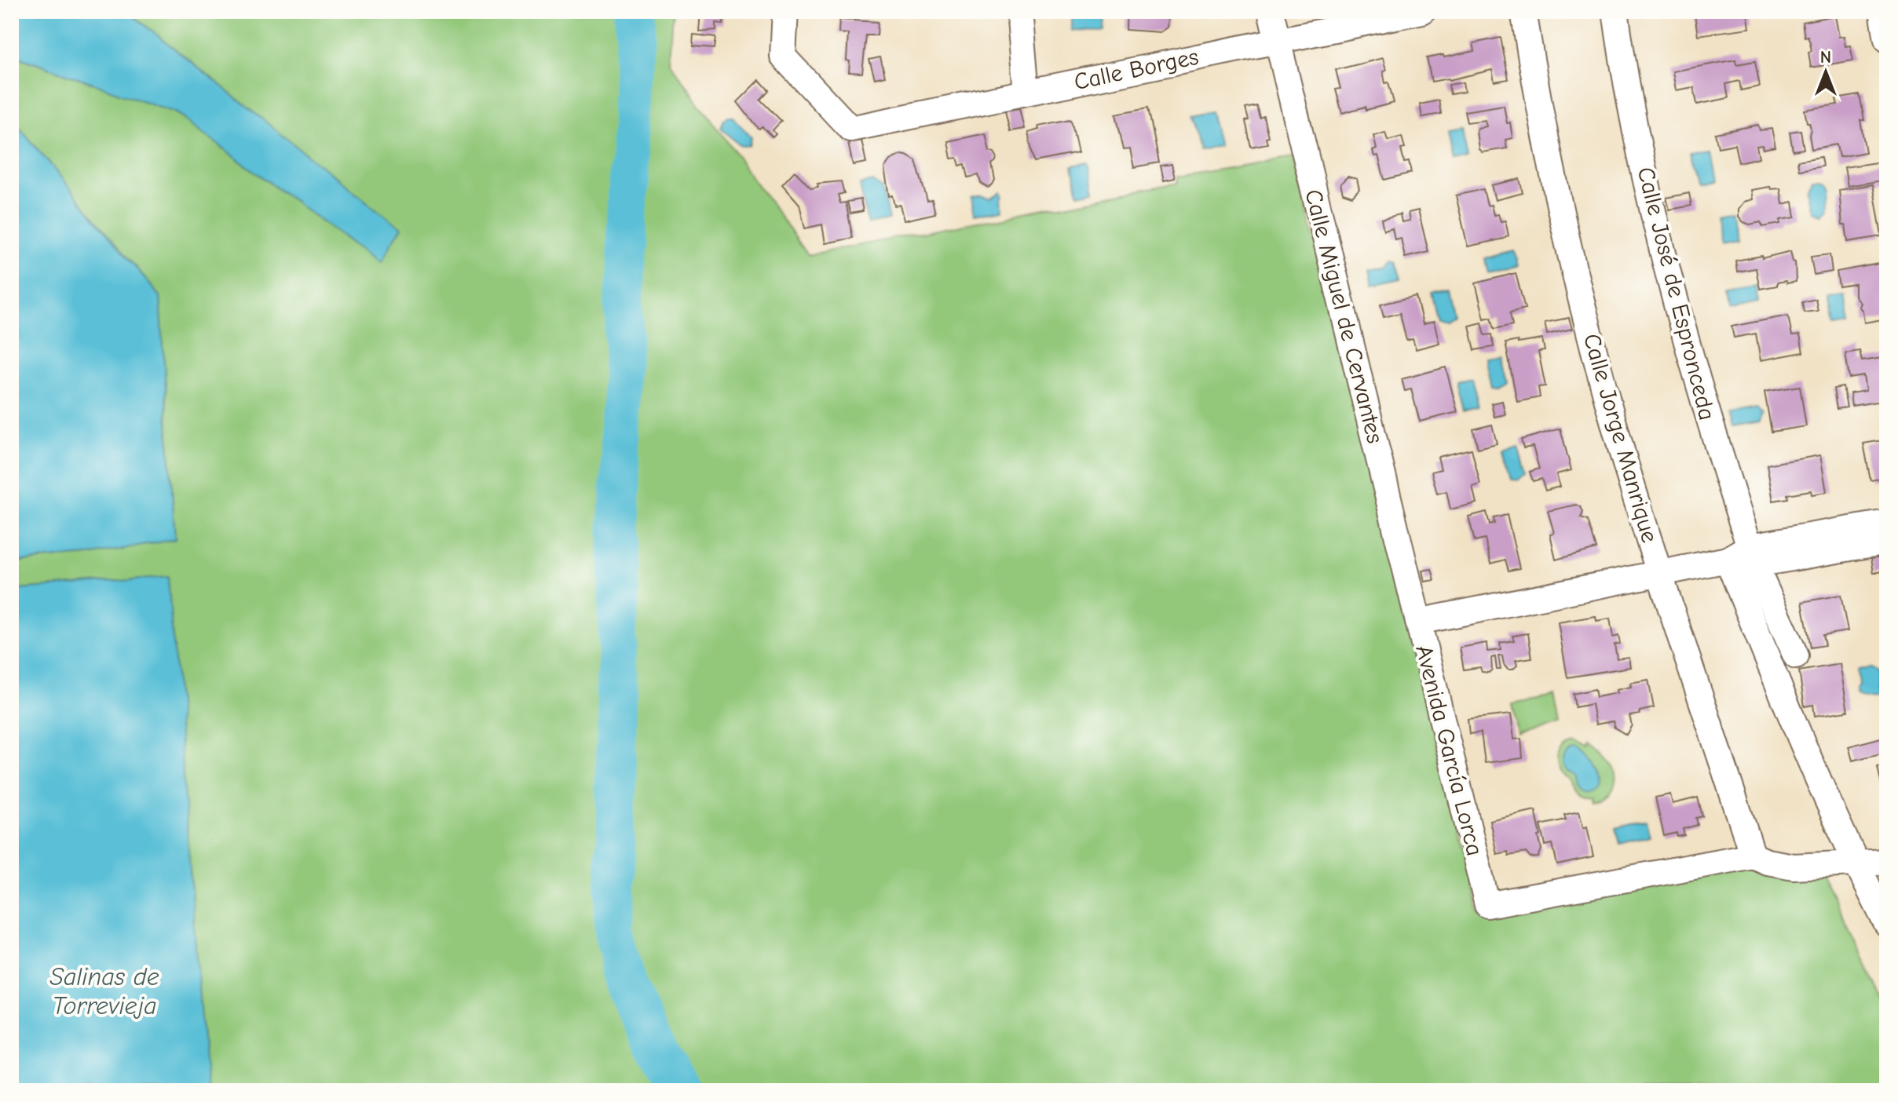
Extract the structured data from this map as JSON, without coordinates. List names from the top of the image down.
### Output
{
  "streets": {
    "street": [
      "Calle Borges",
      "Calle José de Espronceda",
      "Calle Miguel de Cervantes",
      "Calle Jorge Manrique",
      "Avenida García Lorca"
    ]
  },
  "crossings": [
    ["Calle Borges", "Calle Miguel de Cervantes"],
    ["Calle José de Espronceda", "Avenida García Lorca"],
    ["Calle Miguel de Cervantes", "Avenida García Lorca"],
    ["Calle Jorge Manrique", "Avenida García Lorca"]
  ],
  "water": ["Salinas de Torrevieja"],
  "north": "top"
}
